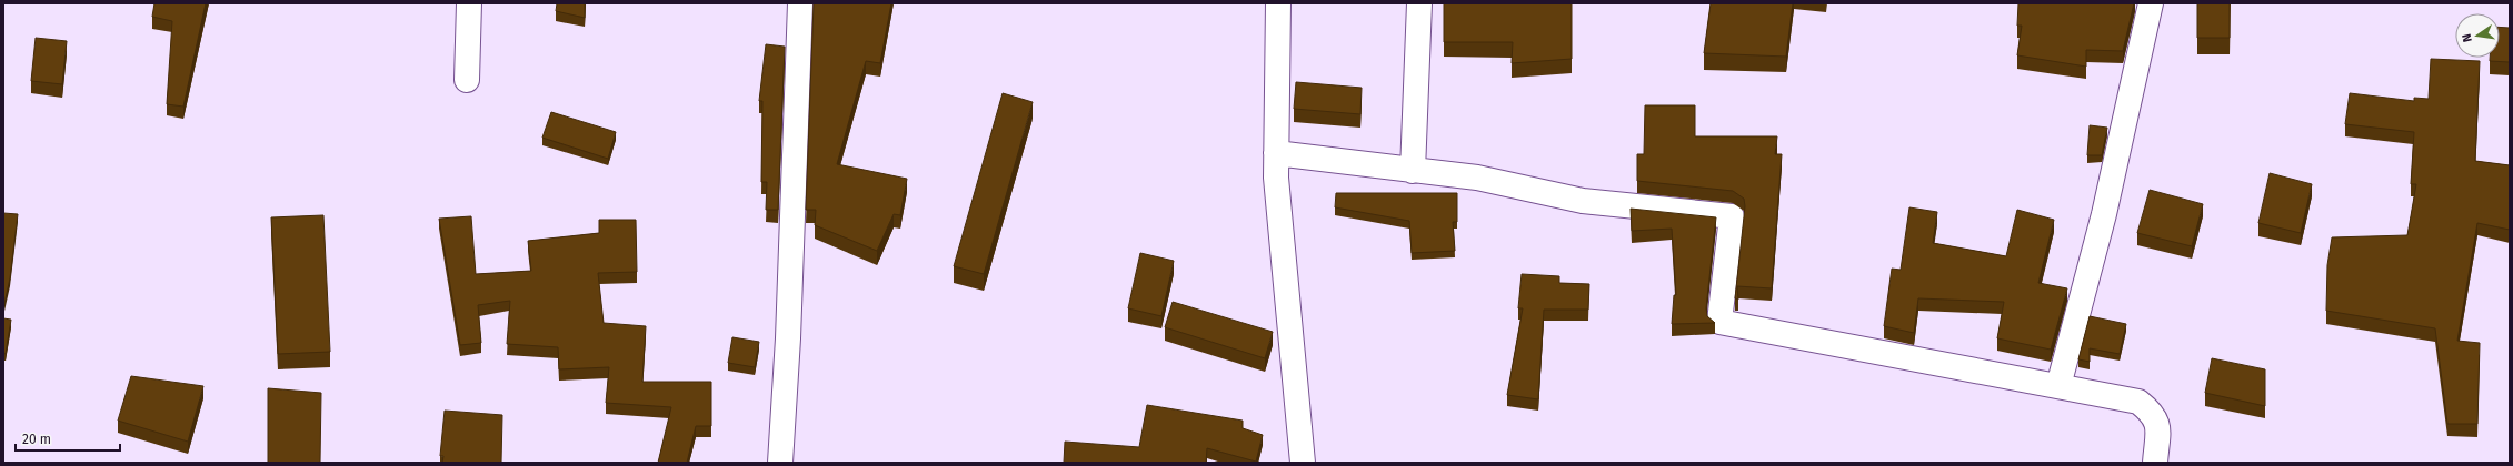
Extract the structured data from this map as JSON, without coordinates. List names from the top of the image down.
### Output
{
  "scale_bar": "20 m",
  "north": "left"
}
